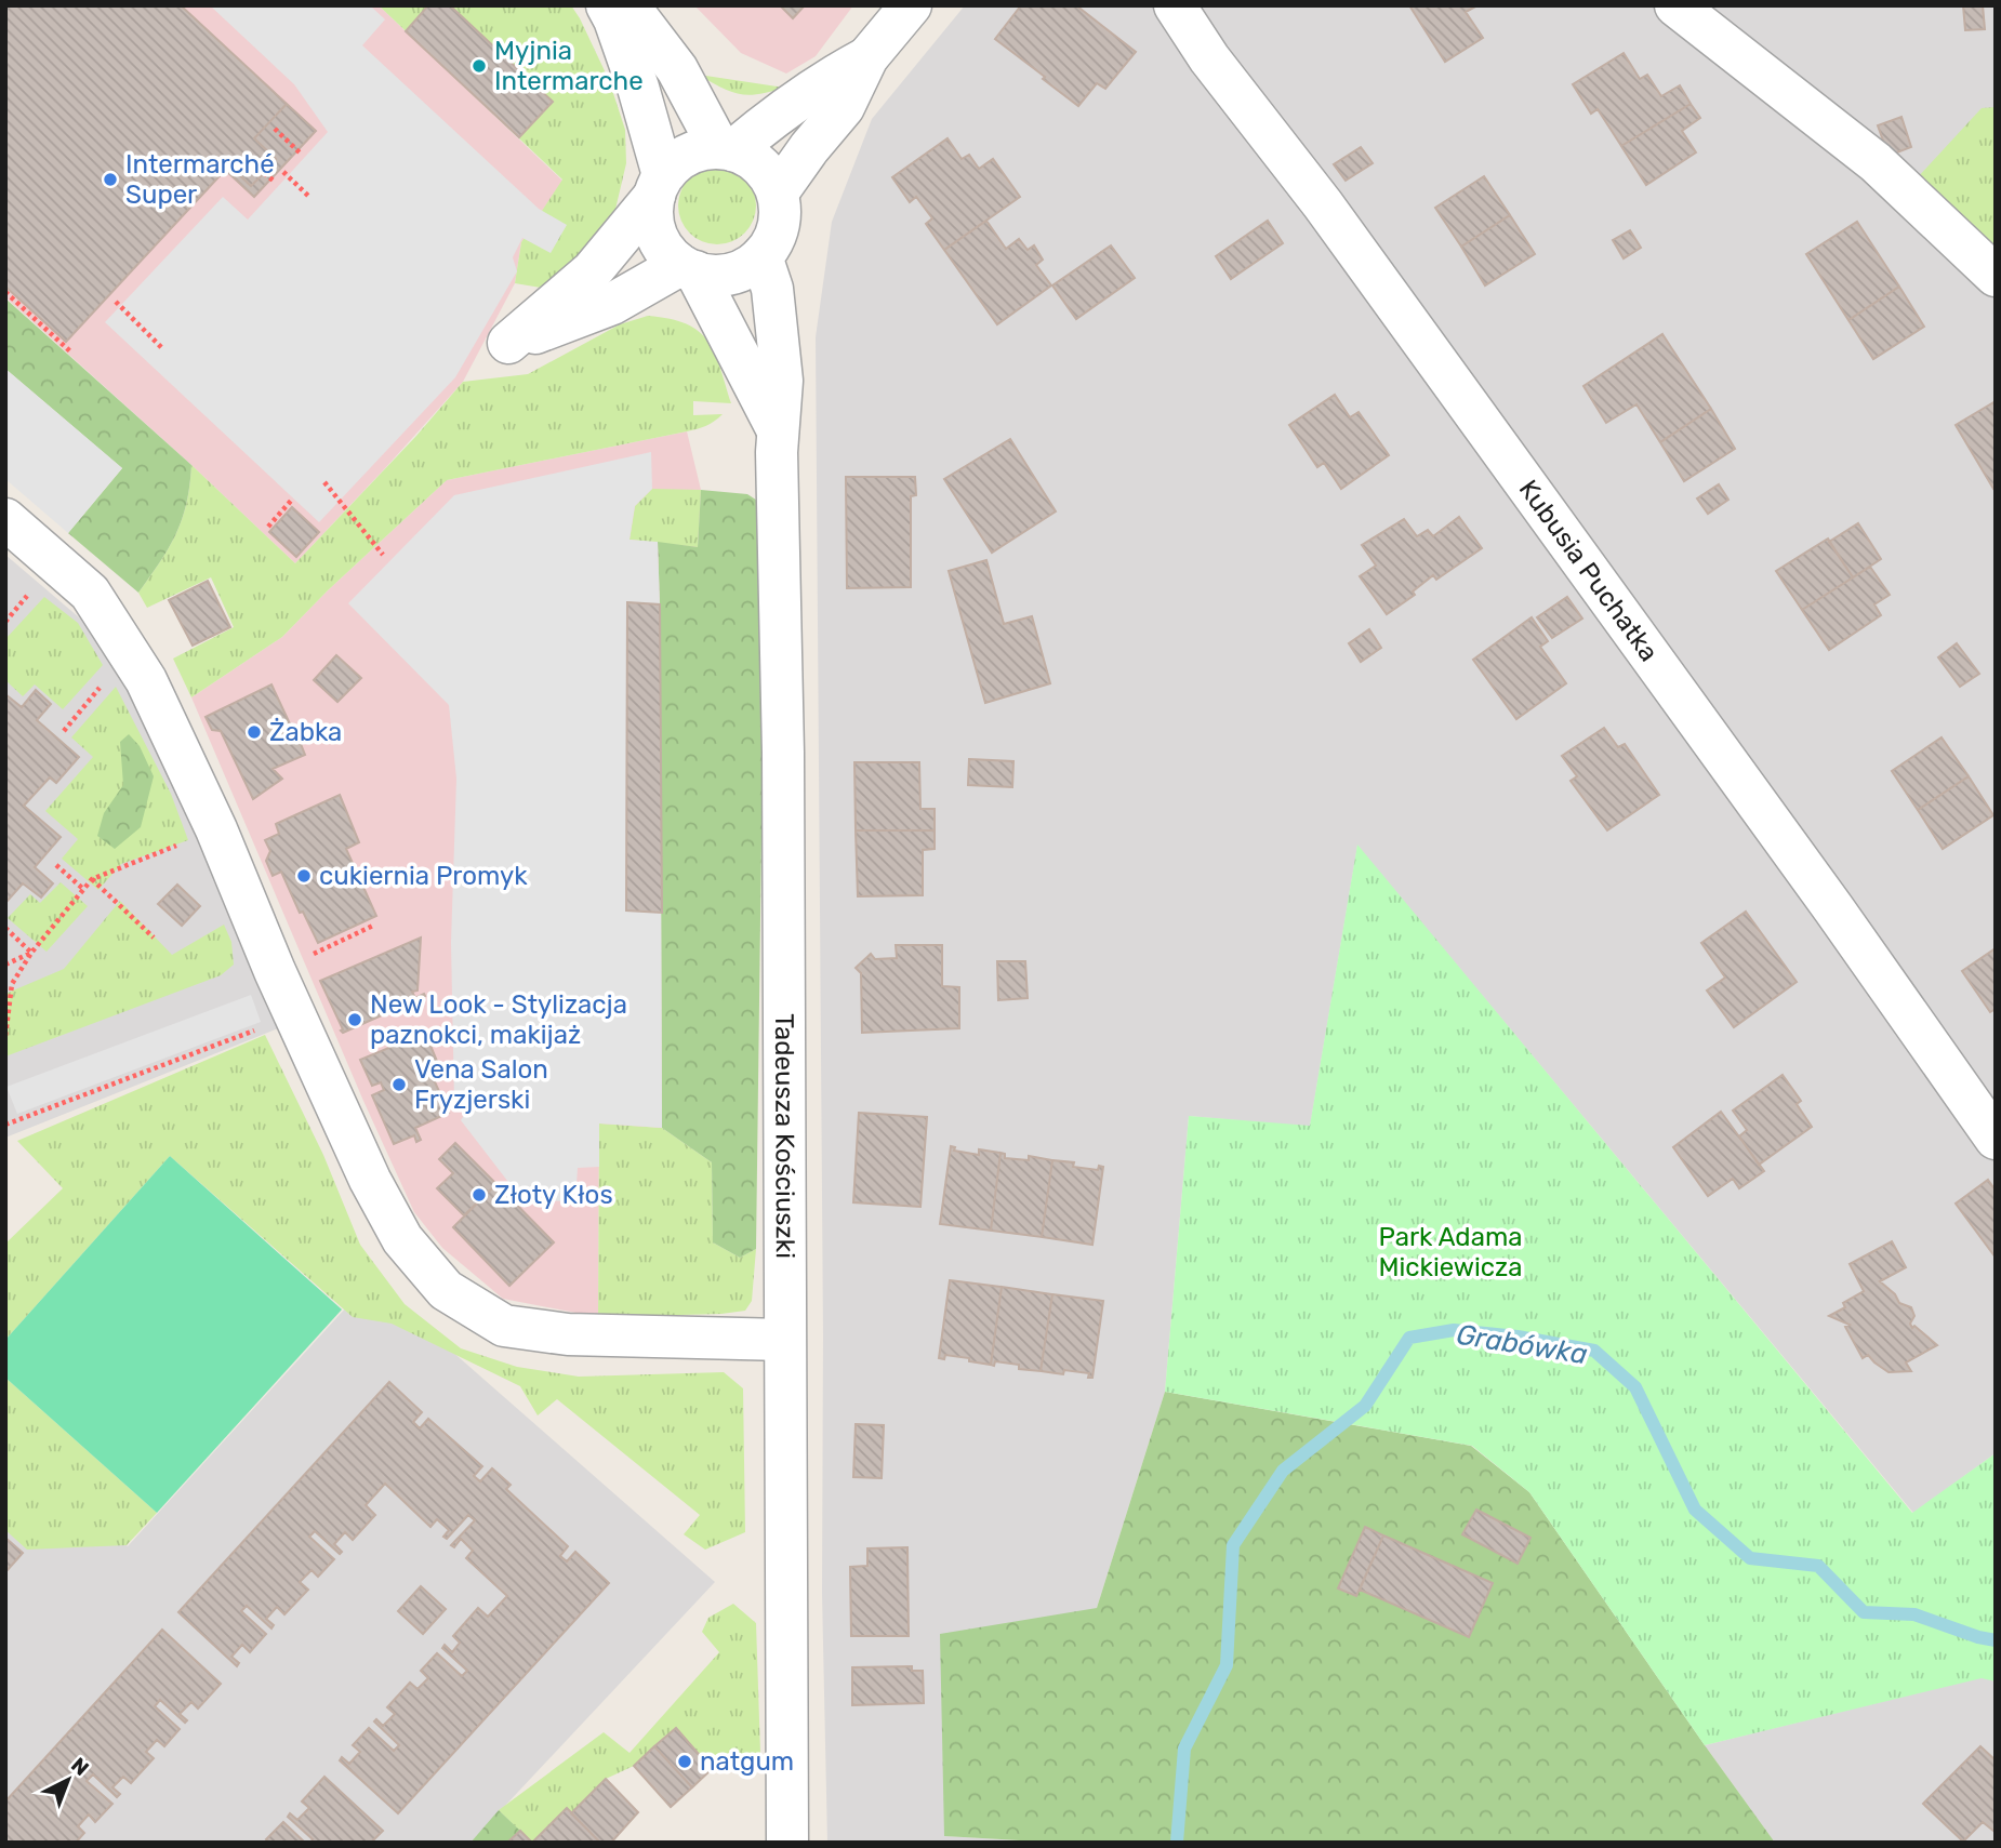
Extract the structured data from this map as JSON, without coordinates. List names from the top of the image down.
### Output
{
  "streets": {
    "street": ["Kubusia Puchatka", "Tadeusza Kościuszki"]
  },
  "water": ["Grabówka"],
  "parks": ["Park Adama Mickiewicza"],
  "places": [
    "Myjnia Intermarche",
    "Intermarché Super",
    "Żabka",
    "cukiernia Promyk",
    "New Look - Stylizacja paznokci, makijaż",
    "Vena Salon Fryzjerski",
    "Złoty Kłos",
    "natgum"
  ],
  "north": "top right"
}
